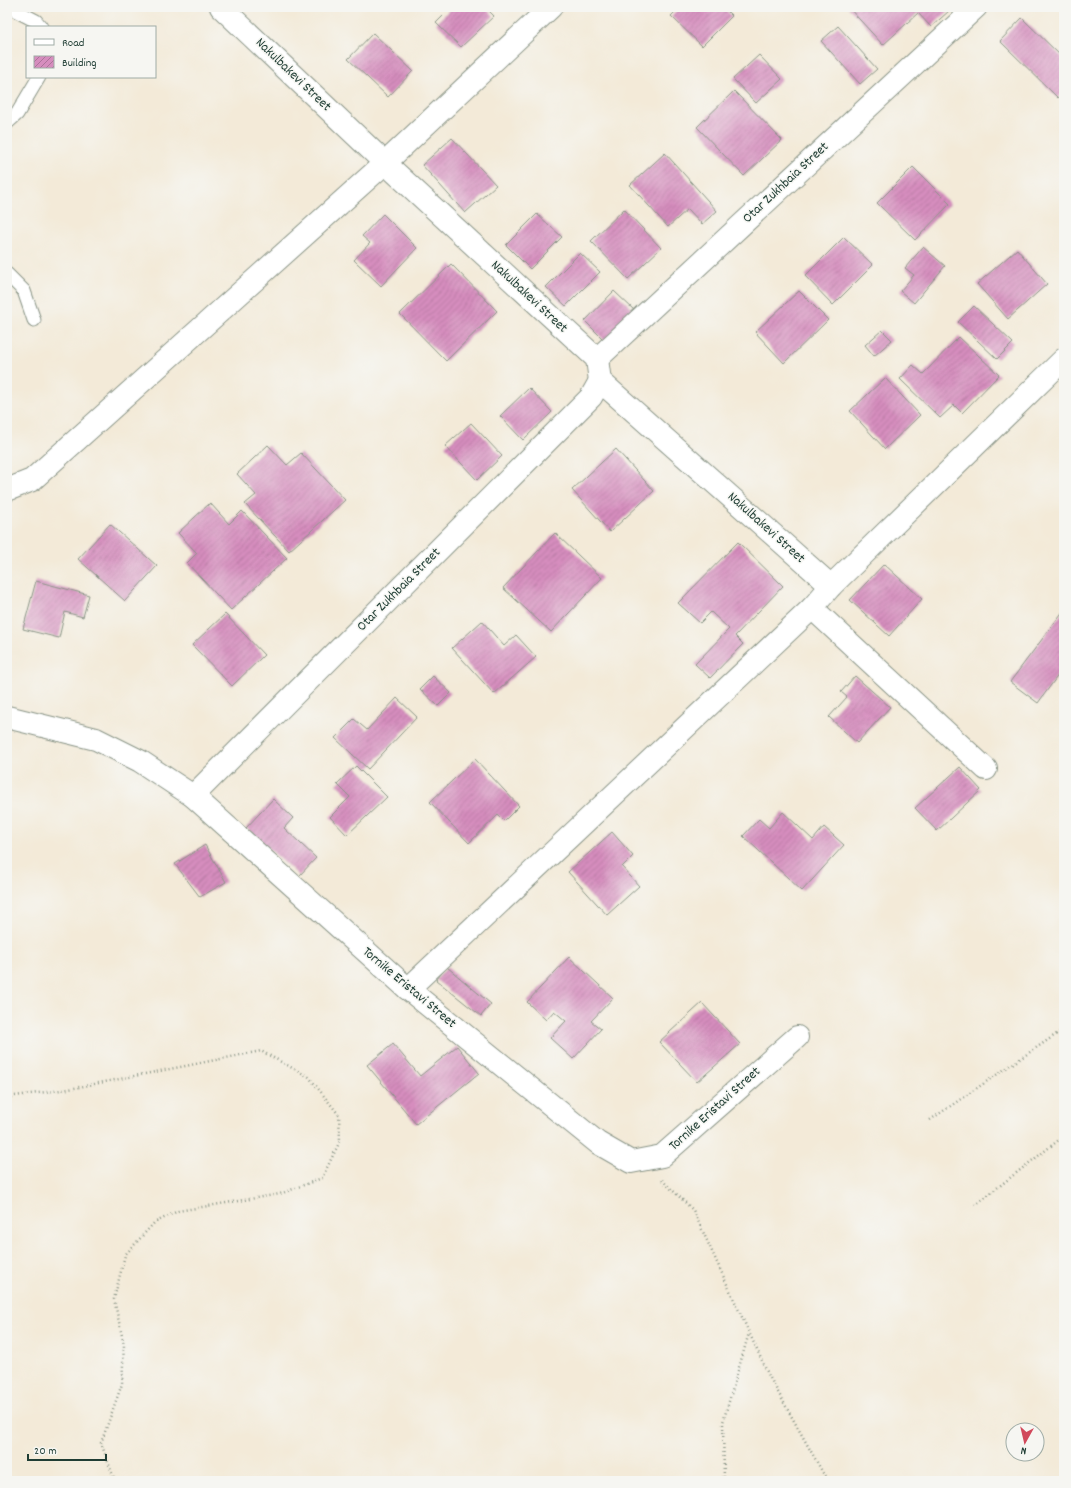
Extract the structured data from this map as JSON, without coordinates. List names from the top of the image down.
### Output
{
  "streets": {
    "street": ["Nakulbakevi Street", "Otar Zukhbaia Street", "Tornike Eristavi Street"]
  },
  "crossings": [
    ["Nakulbakevi Street", "Otar Zukhbaia Street"],
    ["Otar Zukhbaia Street", "Tornike Eristavi Street"]
  ],
  "legend": ["Road", "Building"],
  "scale_bar": "20 m",
  "north": "bottom"
}
